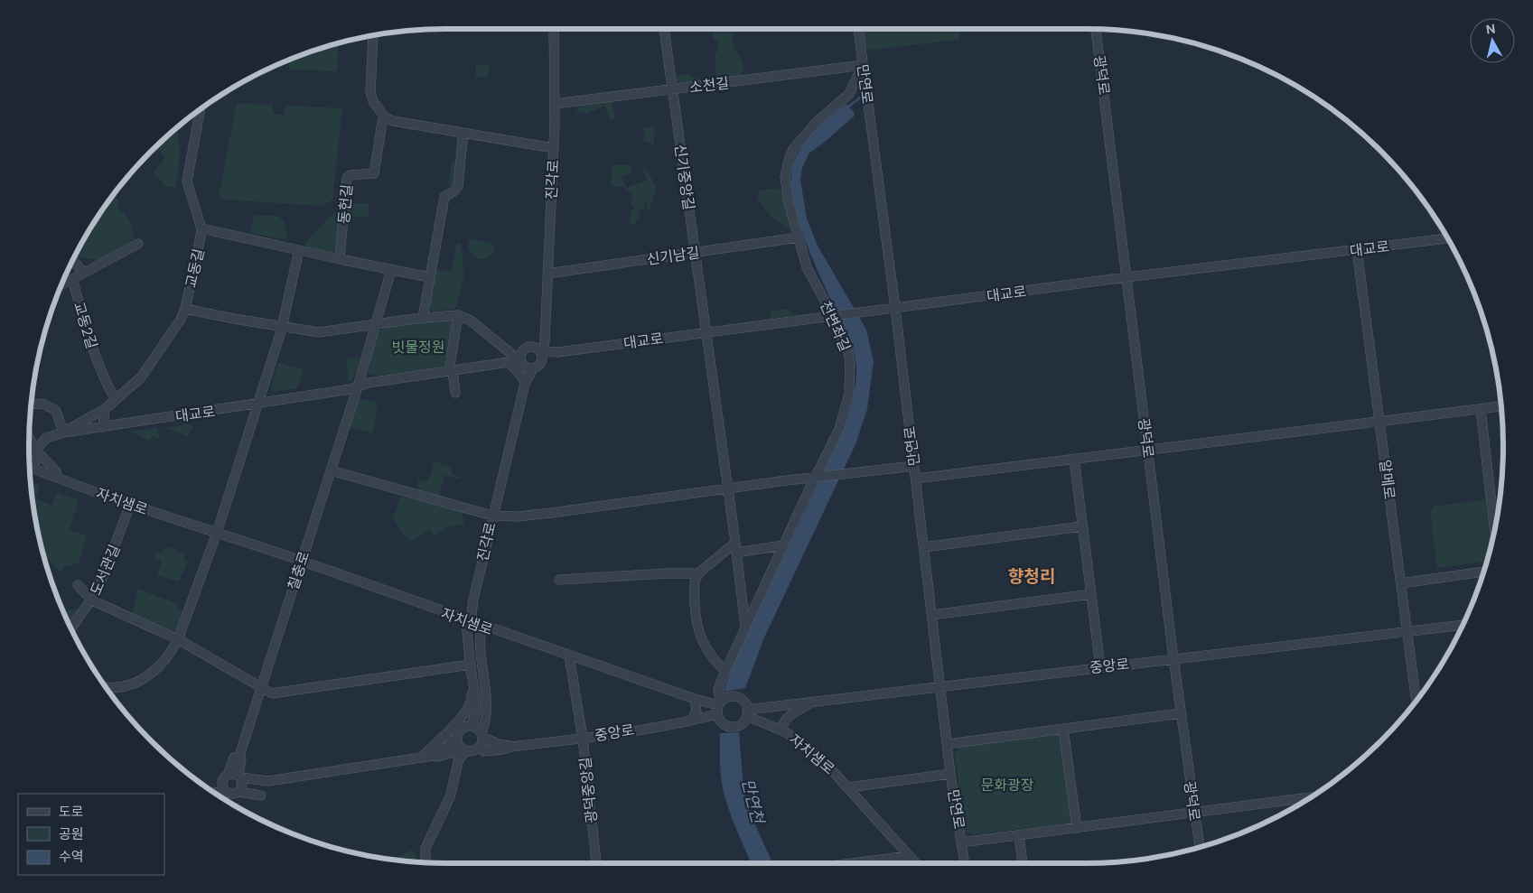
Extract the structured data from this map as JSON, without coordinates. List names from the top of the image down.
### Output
{
  "streets": {
    "street": [
      "광덕로",
      "만연로",
      "소천길",
      "신기중앙길",
      "진각로",
      "동헌길",
      "대교로",
      "신기남길",
      "교동길",
      "교동2길",
      "천변좌길",
      "알메로",
      "자치샘로",
      "도서관길",
      "칠충로",
      "중앙로",
      "광덕중앙길"
    ]
  },
  "crossings": [
    ["광덕로", "대교로"],
    ["광덕로", "중앙로"],
    ["만연로", "소천길"],
    ["만연로", "대교로"],
    ["만연로", "천변좌길"],
    ["만연로", "중앙로"],
    ["소천길", "신기중앙길"],
    ["소천길", "진각로"],
    ["소천길", "천변좌길"],
    ["신기중앙길", "대교로"],
    ["신기중앙길", "신기남길"],
    ["신기중앙길", "천변좌길"],
    ["진각로", "신기남길"],
    ["진각로", "자치샘로"],
    ["진각로", "중앙로"],
    ["대교로", "교동길"],
    ["대교로", "천변좌길"],
    ["대교로", "알메로"],
    ["대교로", "칠충로"],
    ["신기남길", "천변좌길"],
    ["교동길", "교동2길"],
    ["천변좌길", "자치샘로"],
    ["천변좌길", "중앙로"],
    ["알메로", "중앙로"],
    ["자치샘로", "도서관길"],
    ["자치샘로", "칠충로"],
    ["자치샘로", "중앙로"],
    ["자치샘로", "광덕중앙길"],
    ["중앙로", "광덕중앙길"]
  ],
  "districts": ["향청리"],
  "water": ["만연천"],
  "parks": ["빗물정원", "문화광장"],
  "legend": ["도로", "공원", "수역"],
  "north": "top"
}
